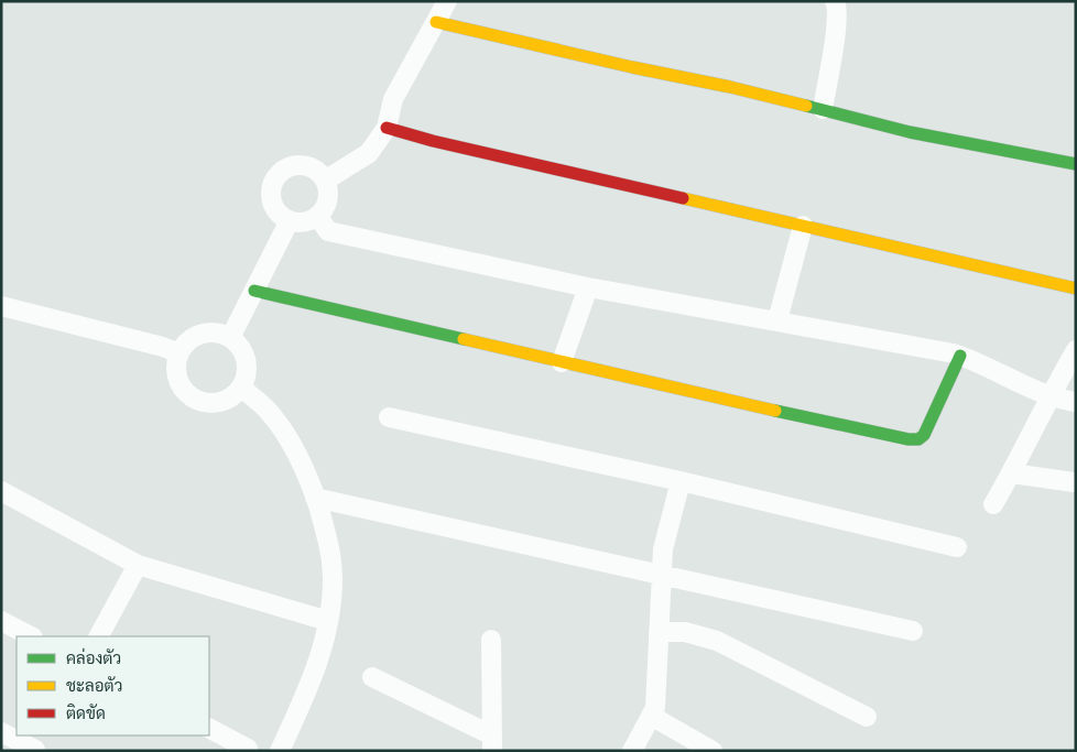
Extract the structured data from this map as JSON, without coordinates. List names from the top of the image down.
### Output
{
  "legend": ["คล่องตัว", "ชะลอตัว", "ติดขัด"]
}
